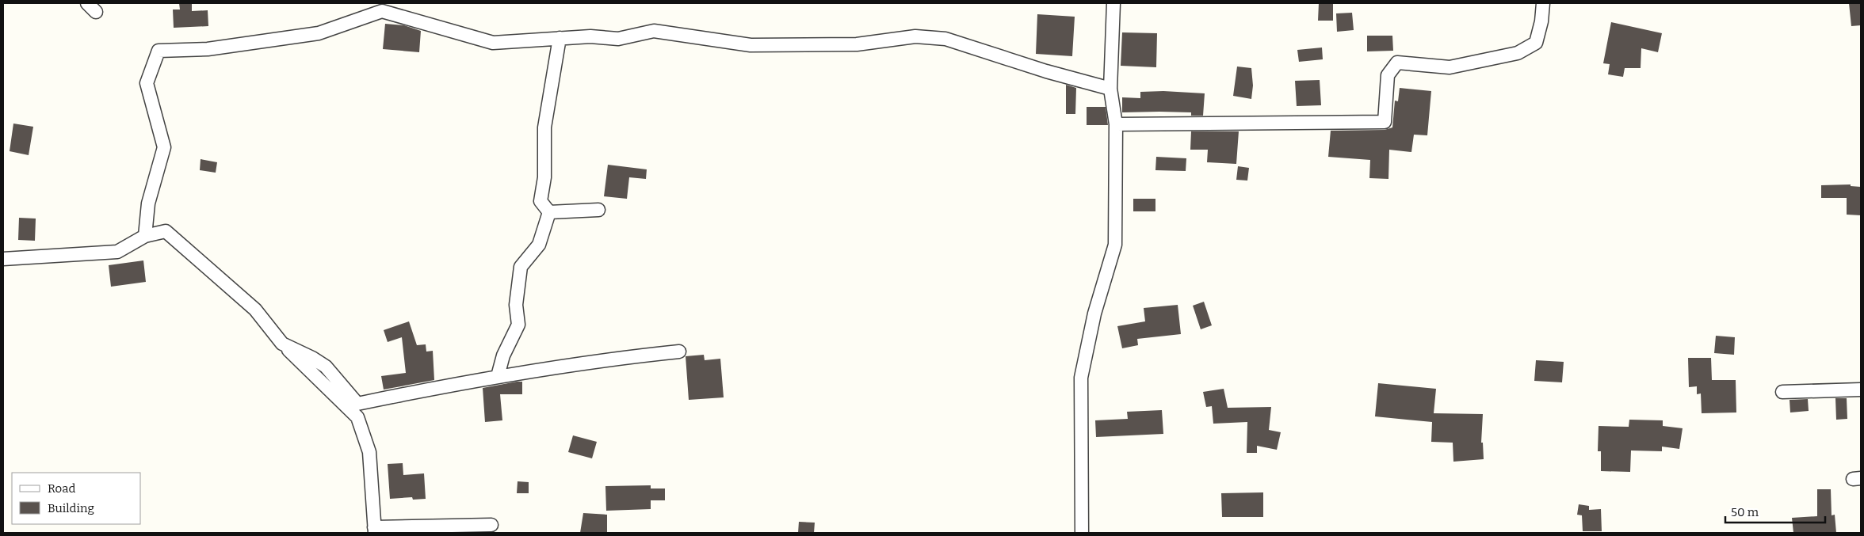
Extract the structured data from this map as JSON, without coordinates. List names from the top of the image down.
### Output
{
  "legend": ["Road", "Building"],
  "scale_bar": "50 m"
}
